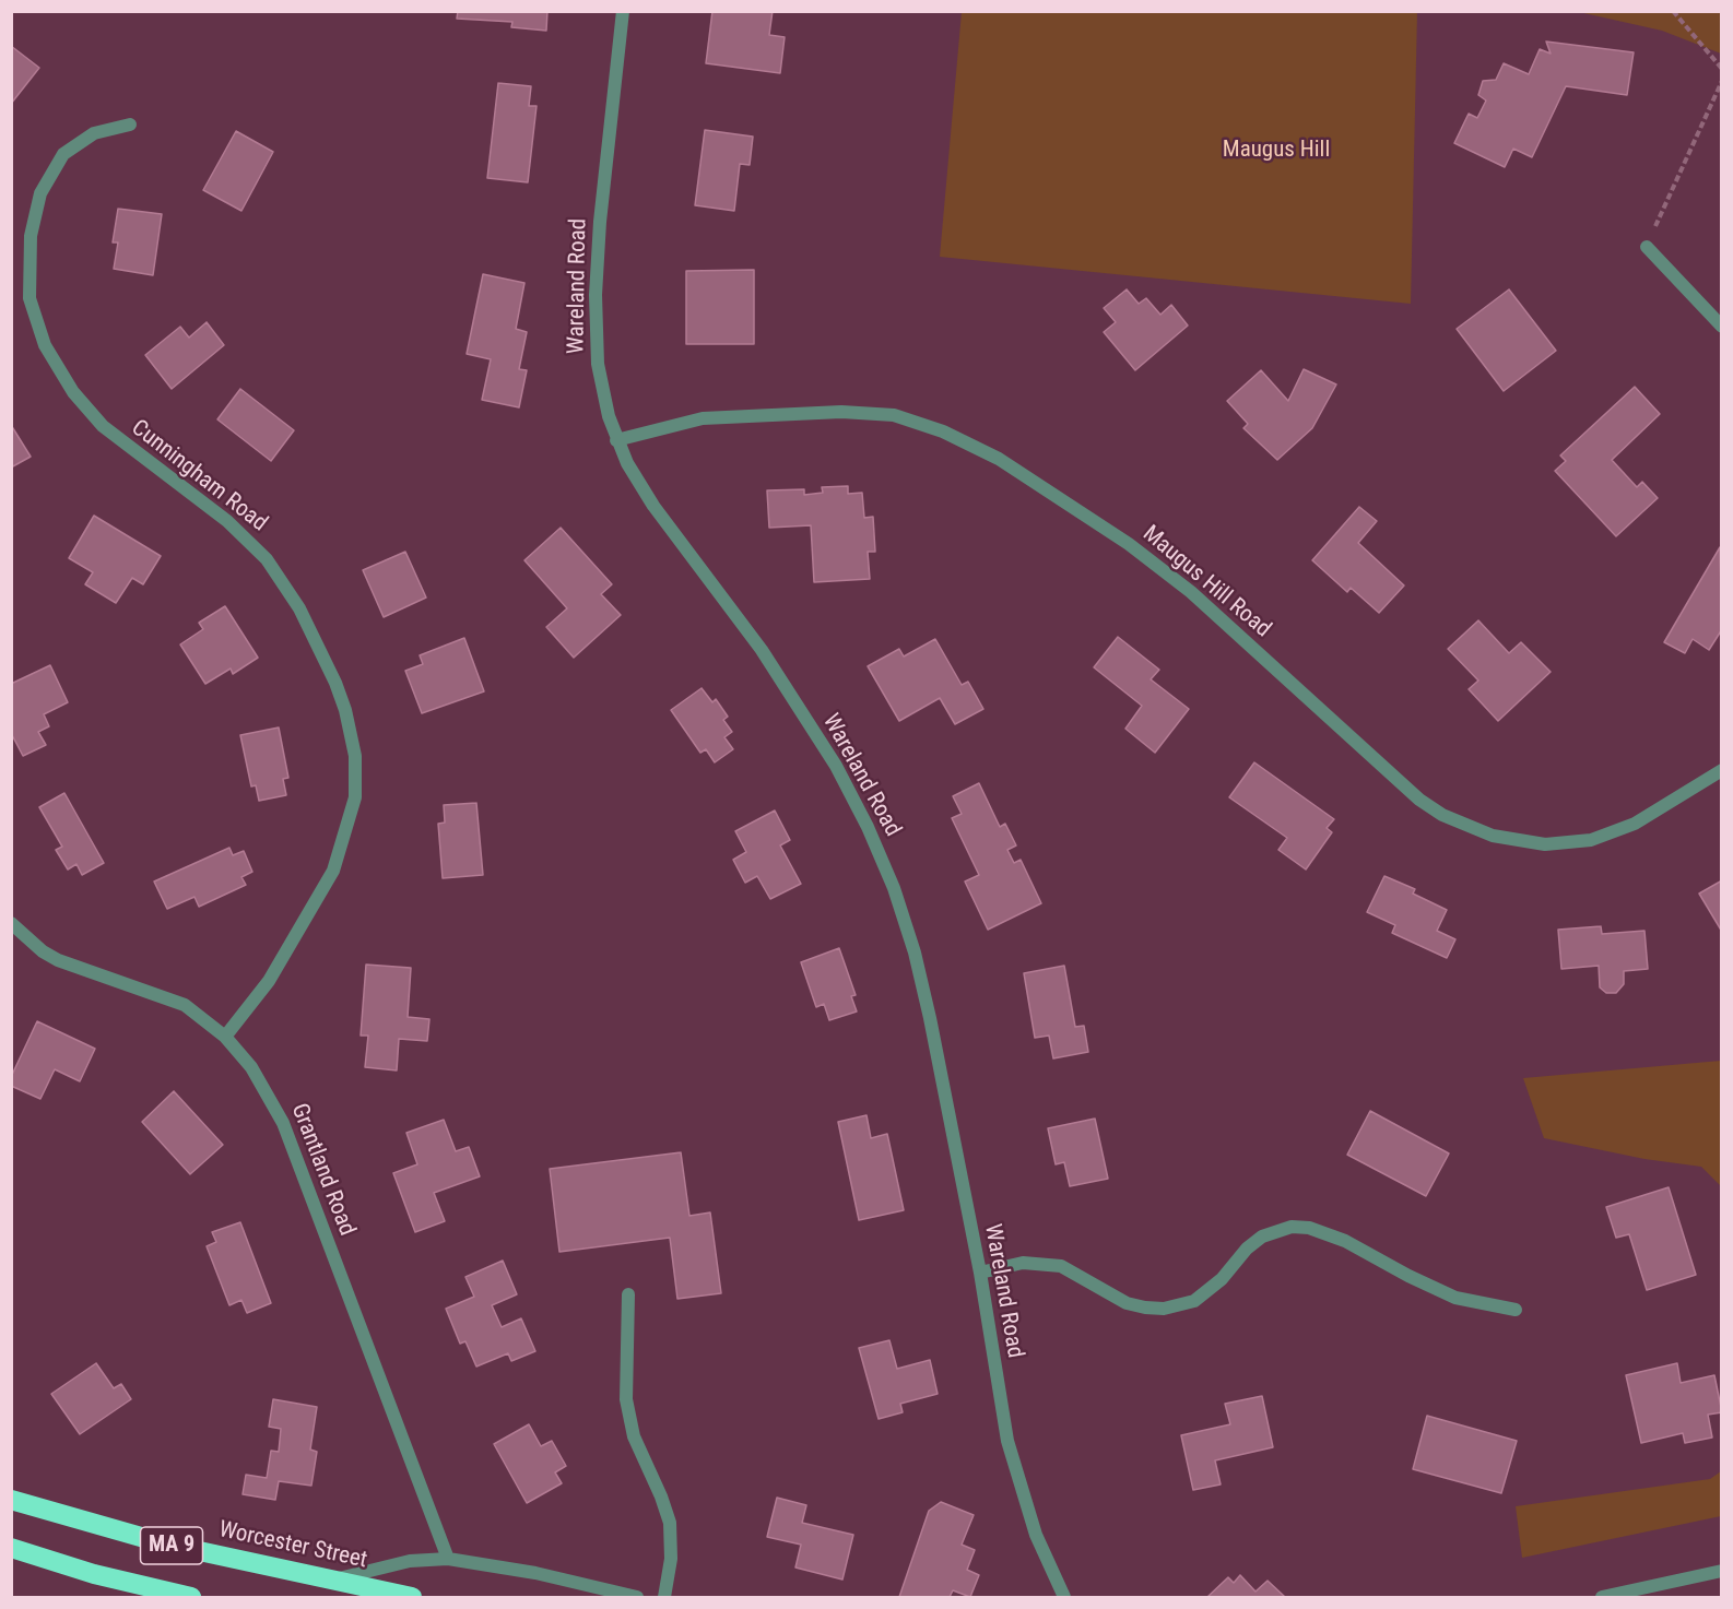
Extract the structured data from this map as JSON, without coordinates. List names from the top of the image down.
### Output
{
  "streets": {
    "highway": ["MA 9", "Worcester Street"],
    "street": [
      "Wareland Road",
      "Cunningham Road",
      "Maugus Hill Road",
      "Grantland Road"
    ]
  },
  "crossings": [
    ["Wareland Road", "Maugus Hill Road"],
    ["Cunningham Road", "Grantland Road"]
  ],
  "parks": ["Maugus Hill"]
}
